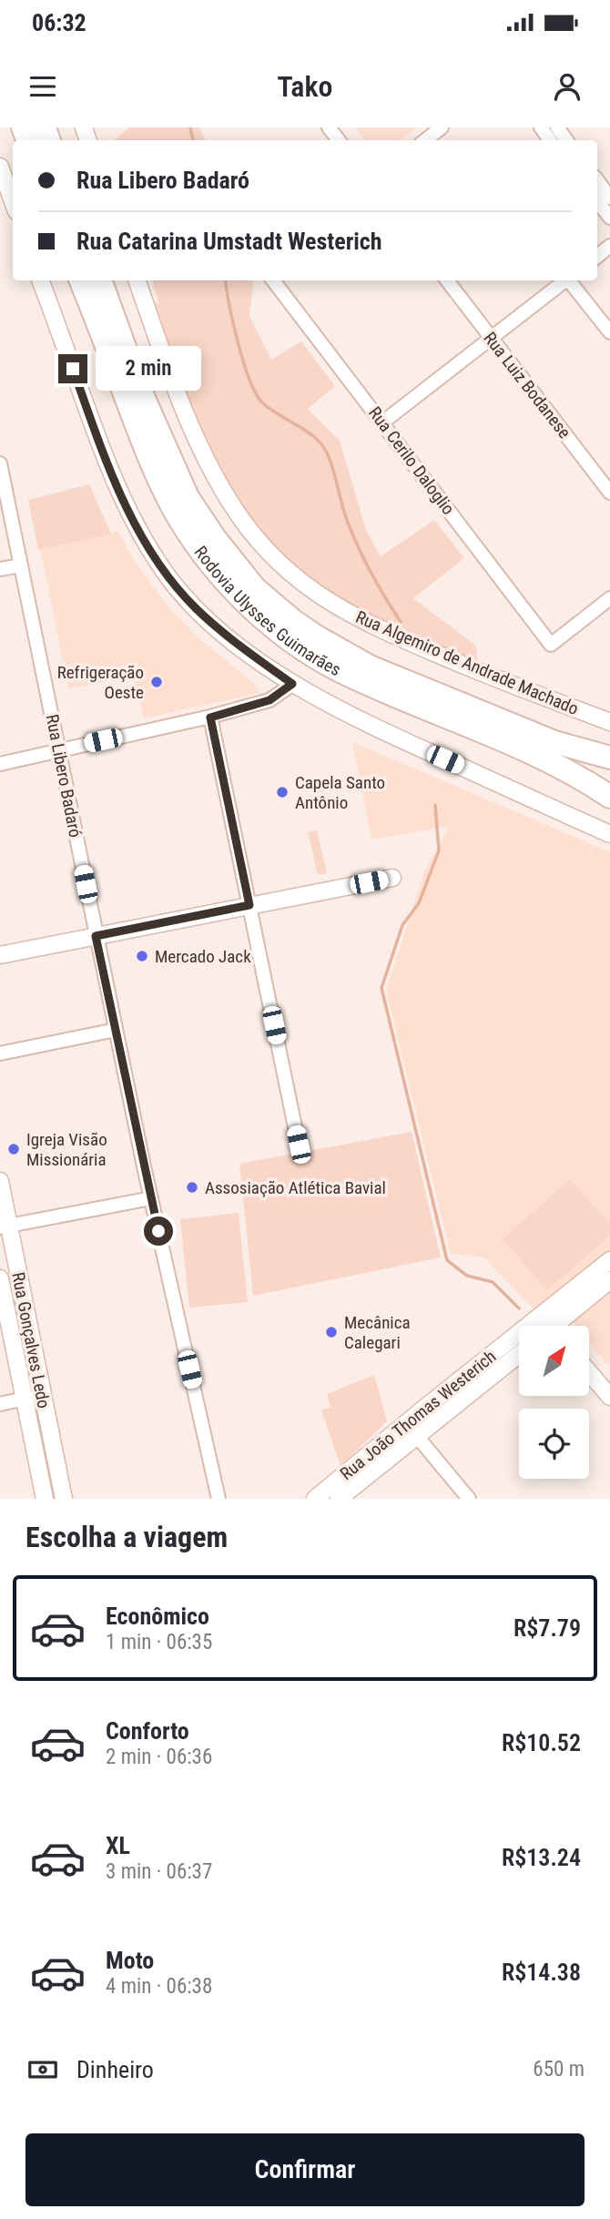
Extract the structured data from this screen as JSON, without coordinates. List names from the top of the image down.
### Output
{
  "streets": {
    "highway": ["Rodovia Ulysses Guimarães"],
    "street": [
      "Rua Luiz Bodanese",
      "Rua Cerilo Daloglio",
      "Rua Algemiro de Andrade Machado",
      "Rua Libero Badaró",
      "Rua Gonçalves Ledo",
      "Rua João Thomas Westerich"
    ]
  },
  "places": [
    "Refrigeração Oeste",
    "Capela Santo Antônio",
    "Mercado Jack",
    "Igreja Visão Missionária",
    "Assosiação Atlética Bavial",
    "Mecânica Calegari"
  ],
  "north": "top right",
  "page": {
    "status": "06:32",
    "header": "Tako",
    "banner": ["Rua Libero Badaró", "Rua Catarina Umstadt Westerich"],
    "bubble": "2 min",
    "heading": "Escolha a viagem",
    "list": [
      {
        "name": "Econômico",
        "note": "1 min · 06:35",
        "value": "R$7.79"
      },
      {
        "name": "Conforto",
        "note": "2 min · 06:36",
        "value": "R$10.52"
      },
      {
        "name": "XL",
        "note": "3 min · 06:37",
        "value": "R$13.24"
      },
      {
        "name": "Moto",
        "note": "4 min · 06:38",
        "value": "R$14.38"
      }
    ],
    "pay": ["Dinheiro", "650 m"],
    "buttons": "Confirmar"
  }
}
